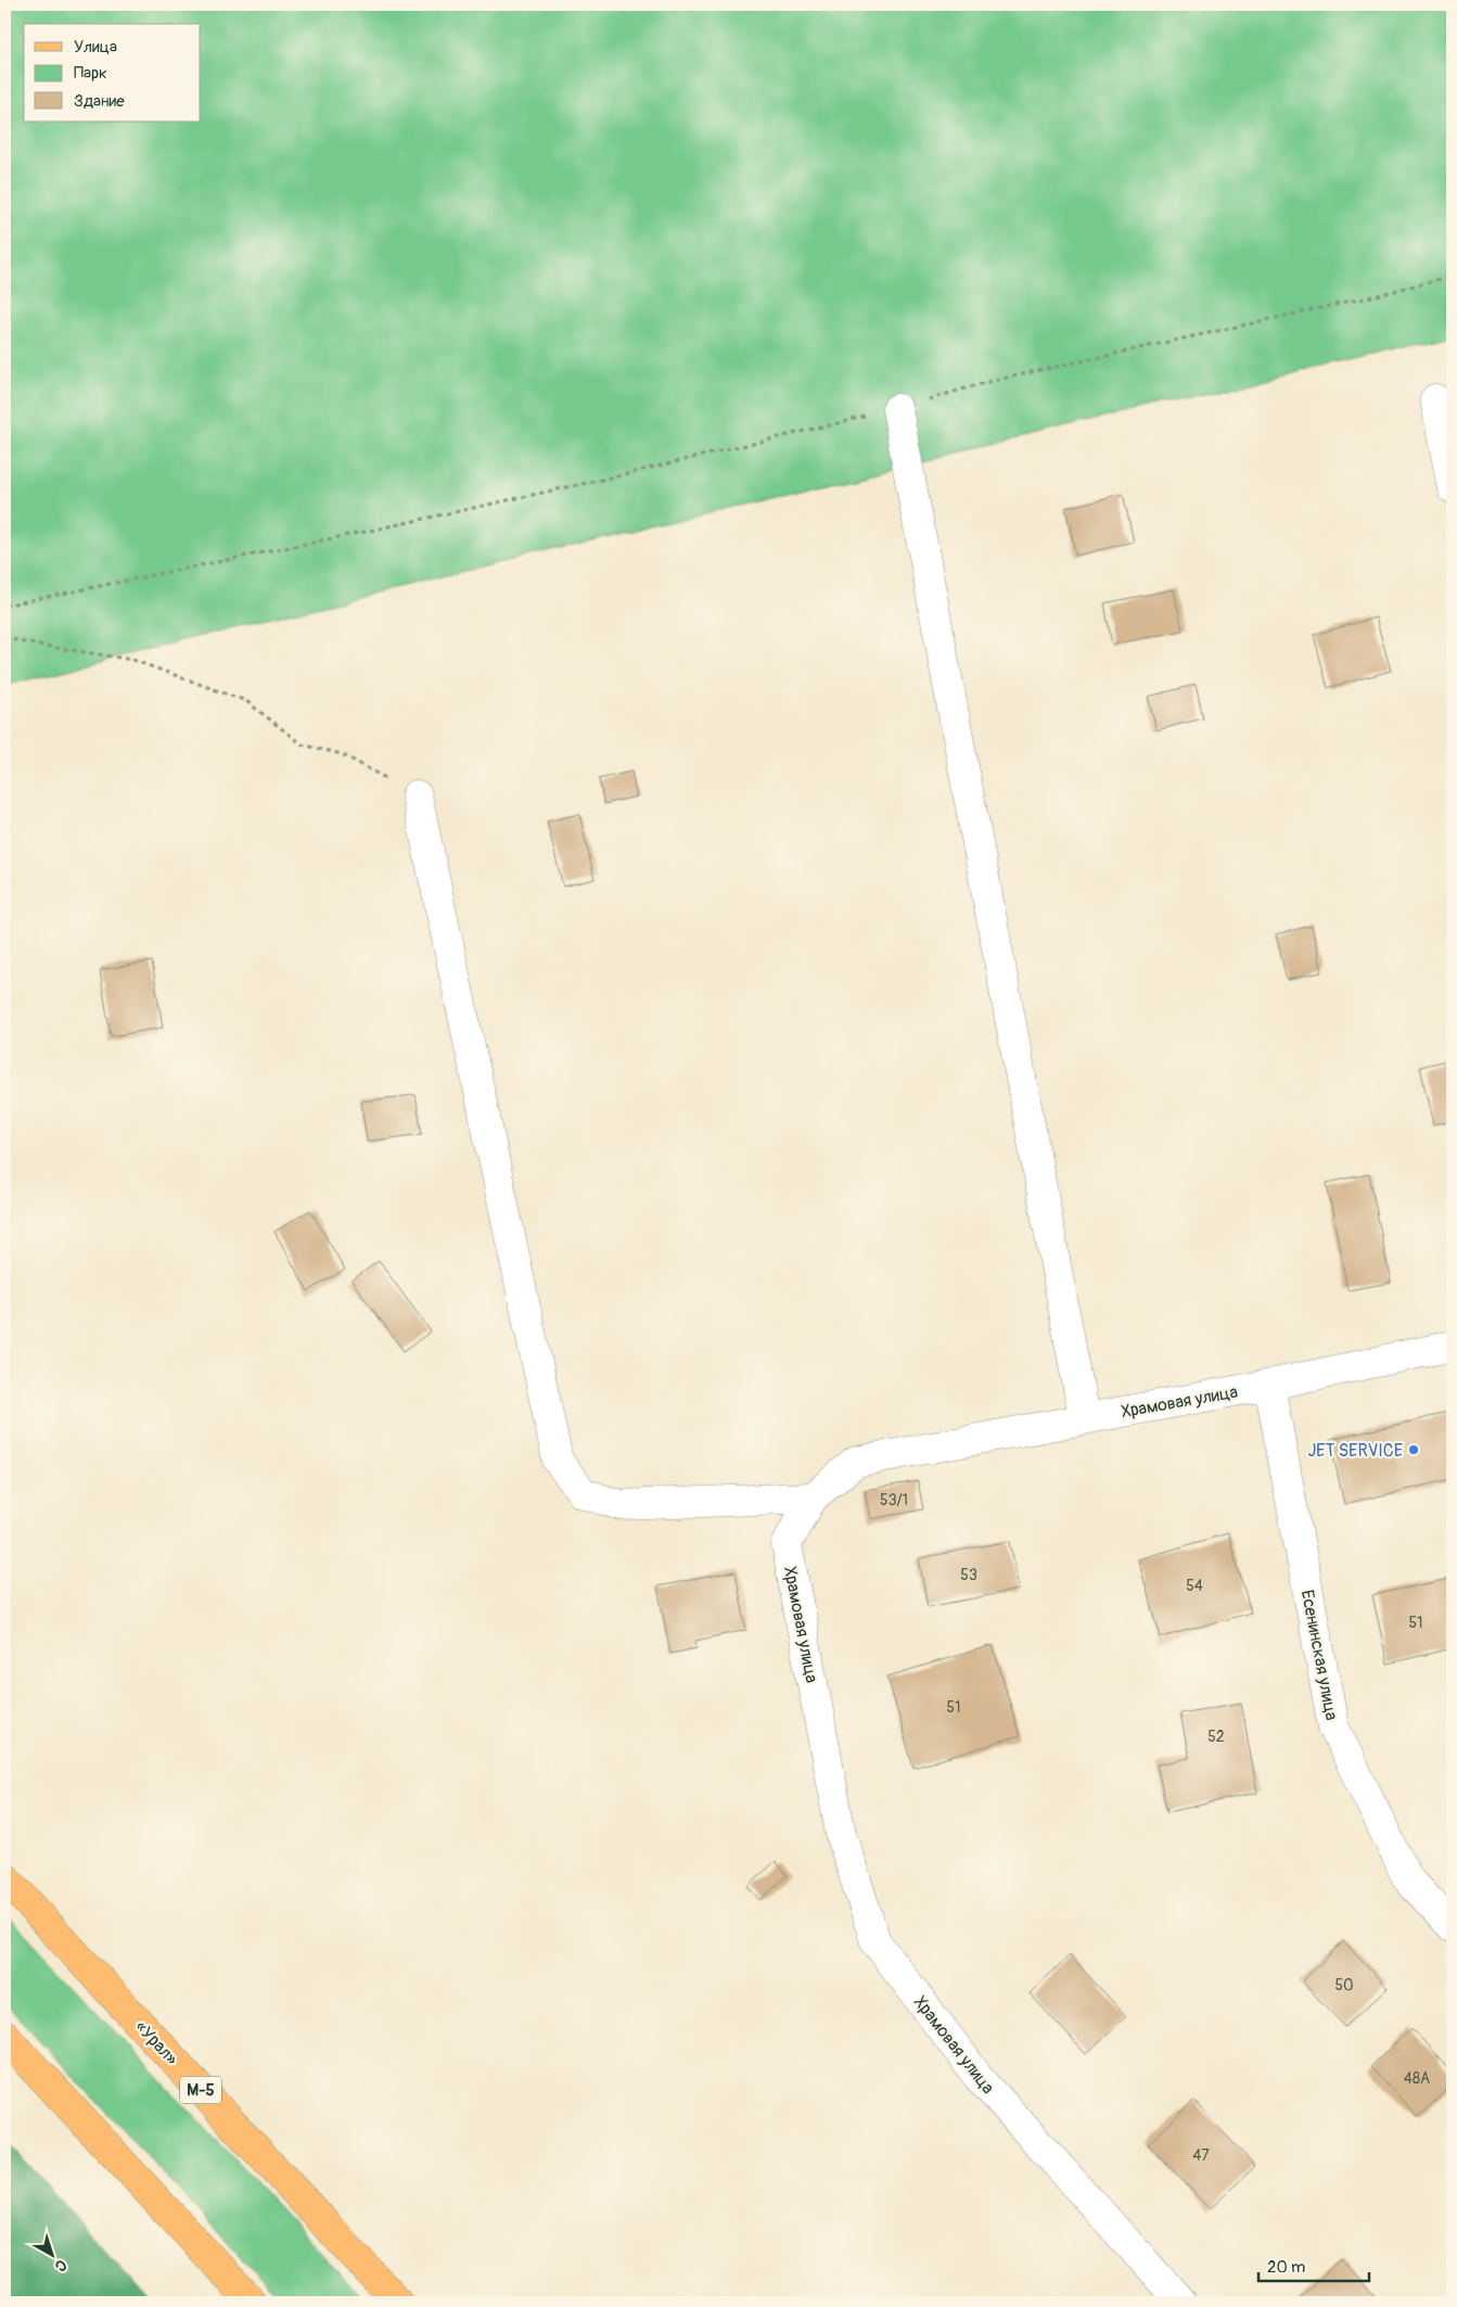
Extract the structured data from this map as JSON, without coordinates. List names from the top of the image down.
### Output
{
  "streets": {
    "main road": ["«Урал»", "М-5"],
    "street": ["Храмовая улица", "Есенинская улица"]
  },
  "crossings": [
    ["Храмовая улица", "Есенинская улица"]
  ],
  "places": ["JET SERVICE"],
  "house_numbers": [
    "53/1",
    "53",
    "54",
    "51",
    "51",
    "52",
    "50",
    "48А",
    "47"
  ],
  "legend": ["Улица", "Парк", "Здание"],
  "scale_bar": "20 m",
  "north": "bottom right"
}
